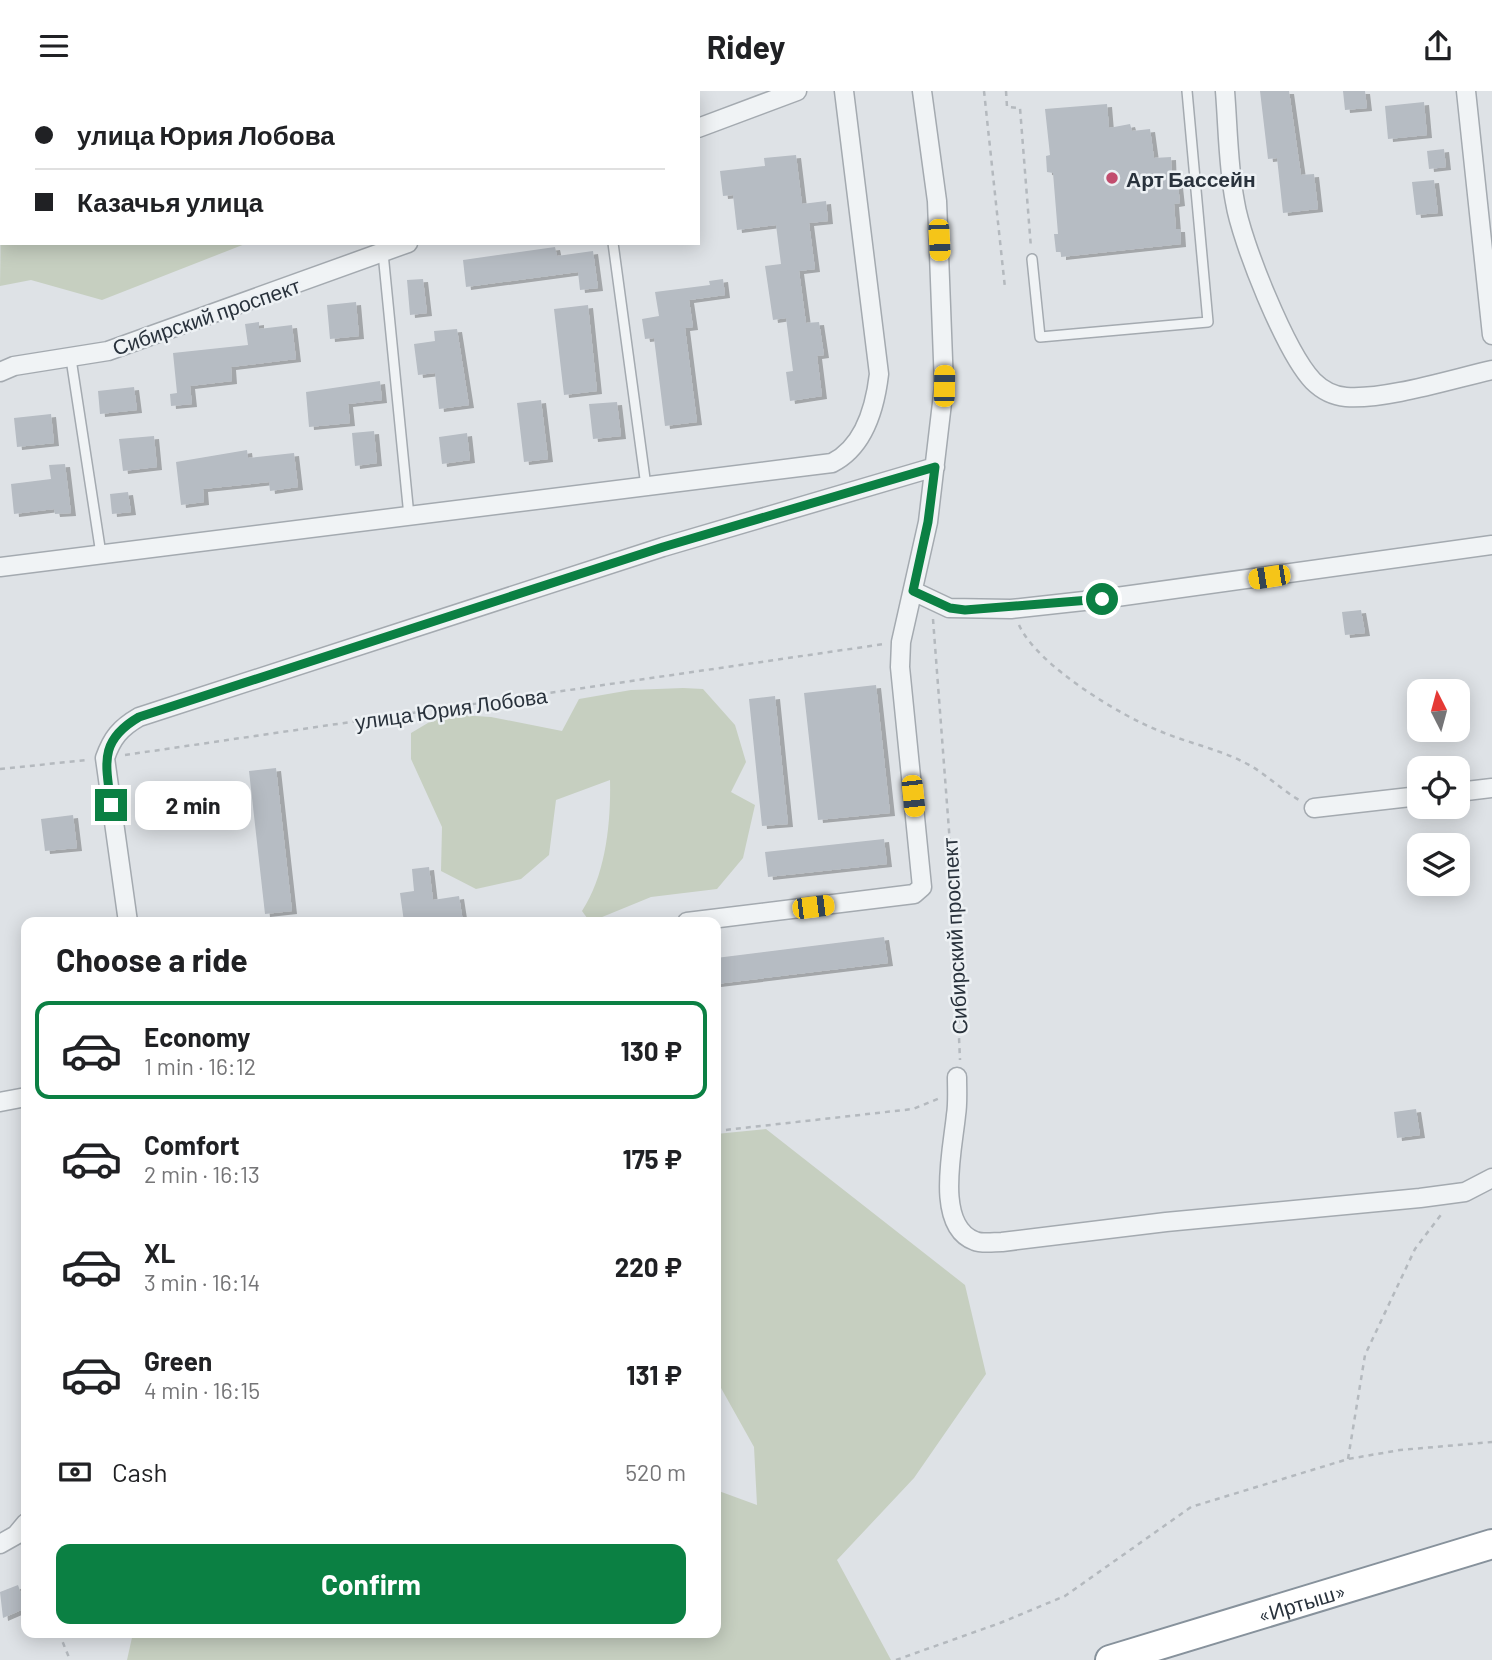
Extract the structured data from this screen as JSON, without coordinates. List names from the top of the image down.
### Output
{
  "streets": {
    "highway": ["«Иртыш»"],
    "street": ["Сибирский проспект"],
    "path": ["улица Юрия Лобова"]
  },
  "crossings": [
    ["Сибирский проспект", "улица Юрия Лобова"]
  ],
  "places": ["Арт Бассейн"],
  "north": "top",
  "page": {
    "header": "Ridey",
    "banner": ["улица Юрия Лобова", "Казачья улица"],
    "bubble": "2 min",
    "heading": "Choose a ride",
    "list": [
      {
        "name": "Economy",
        "note": "1 min · 16:12",
        "value": "130 ₽"
      },
      {
        "name": "Comfort",
        "note": "2 min · 16:13",
        "value": "175 ₽"
      },
      {
        "name": "XL",
        "note": "3 min · 16:14",
        "value": "220 ₽"
      },
      {
        "name": "Green",
        "note": "4 min · 16:15",
        "value": "131 ₽"
      }
    ],
    "pay": ["Cash", "520 m"],
    "buttons": "Confirm"
  }
}
